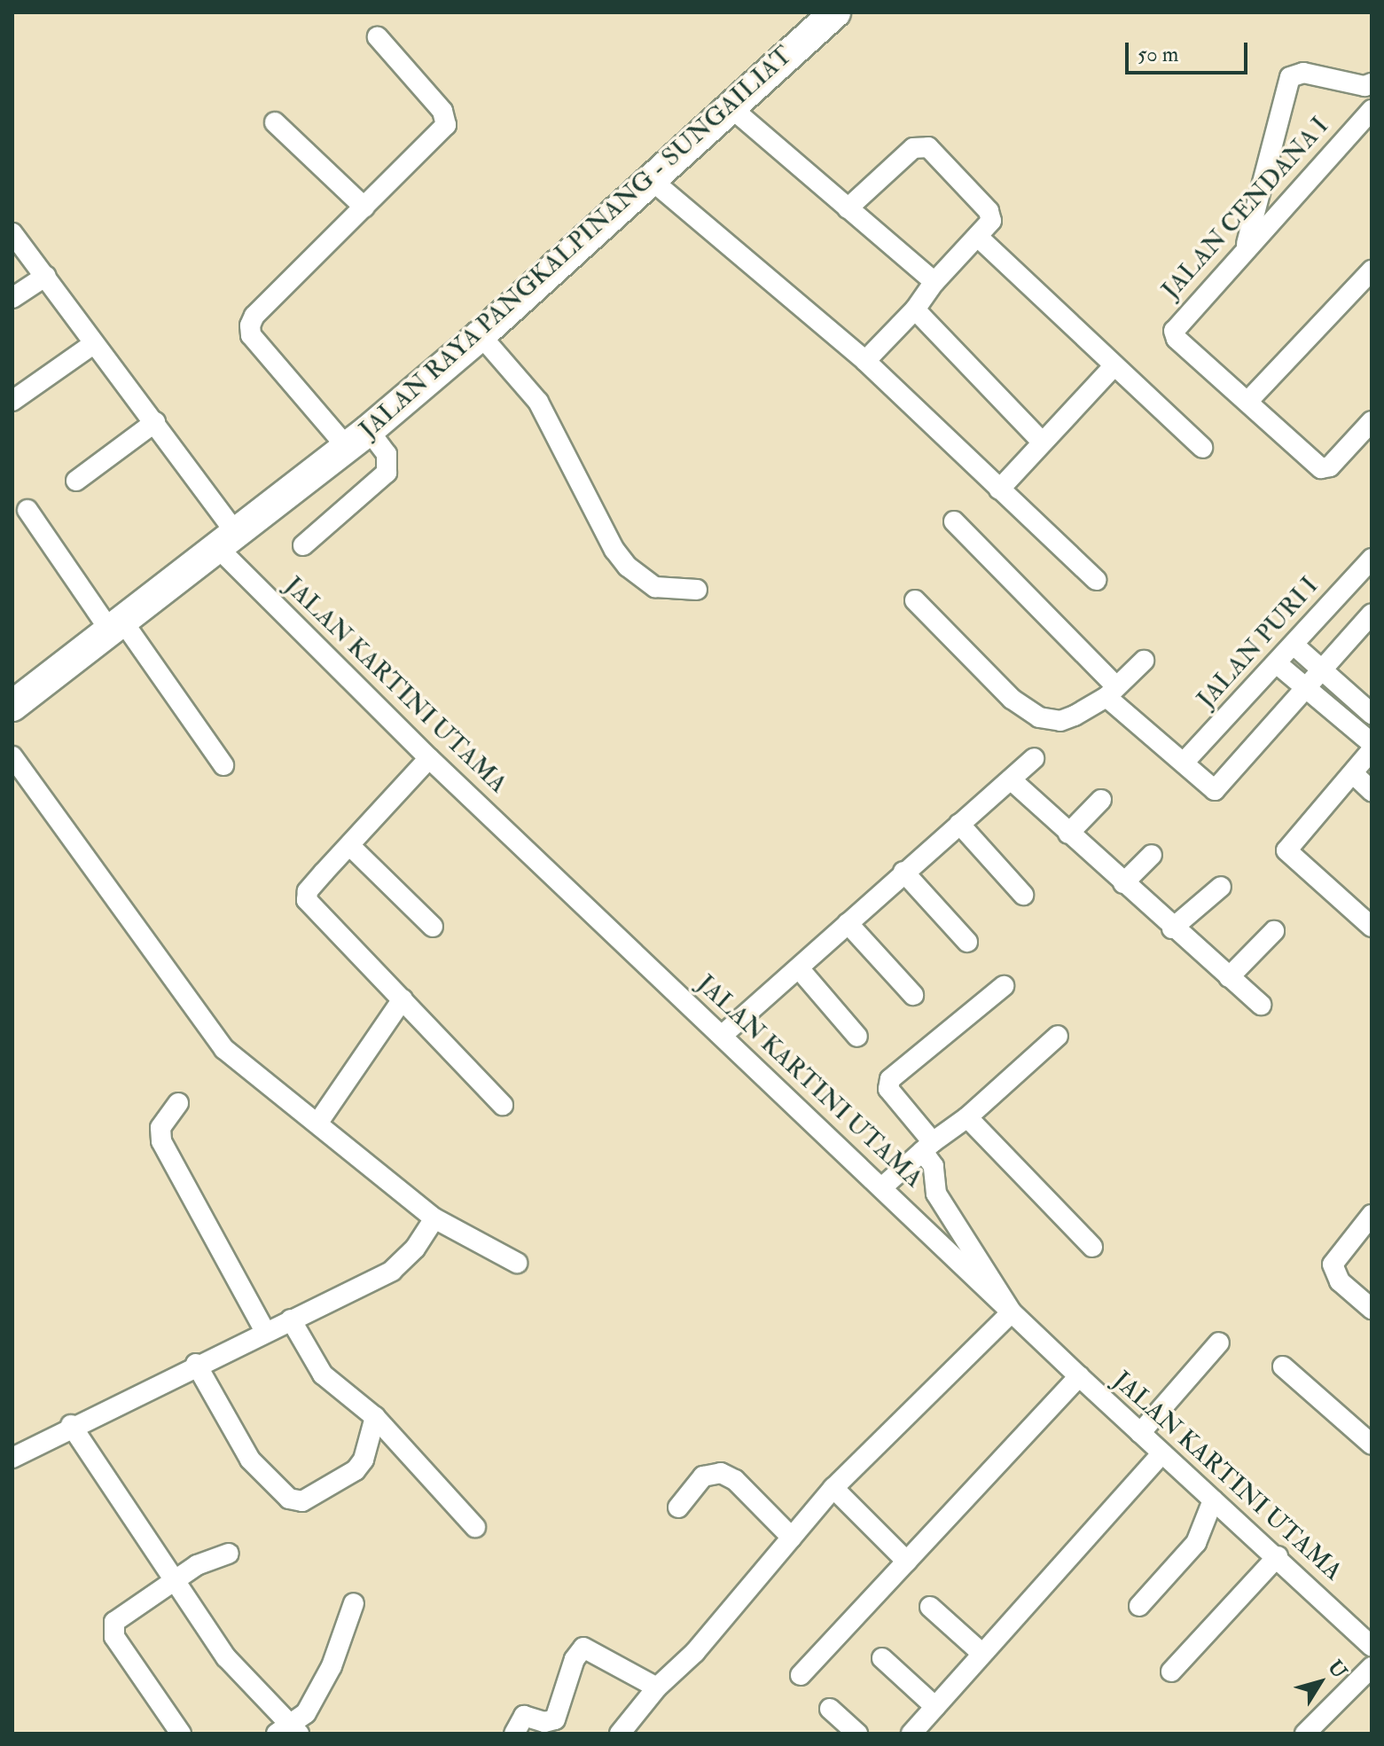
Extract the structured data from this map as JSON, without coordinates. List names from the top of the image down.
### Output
{
  "streets": {
    "highway": ["JALAN RAYA PANGKALPINANG - SUNGAILIAT"],
    "street": ["JALAN CENDANA I", "JALAN PURI I", "JALAN KARTINI UTAMA"]
  },
  "crossings": [
    ["JALAN RAYA PANGKALPINANG - SUNGAILIAT", "JALAN KARTINI UTAMA"]
  ],
  "scale_bar": "50 m",
  "north": "top right"
}
